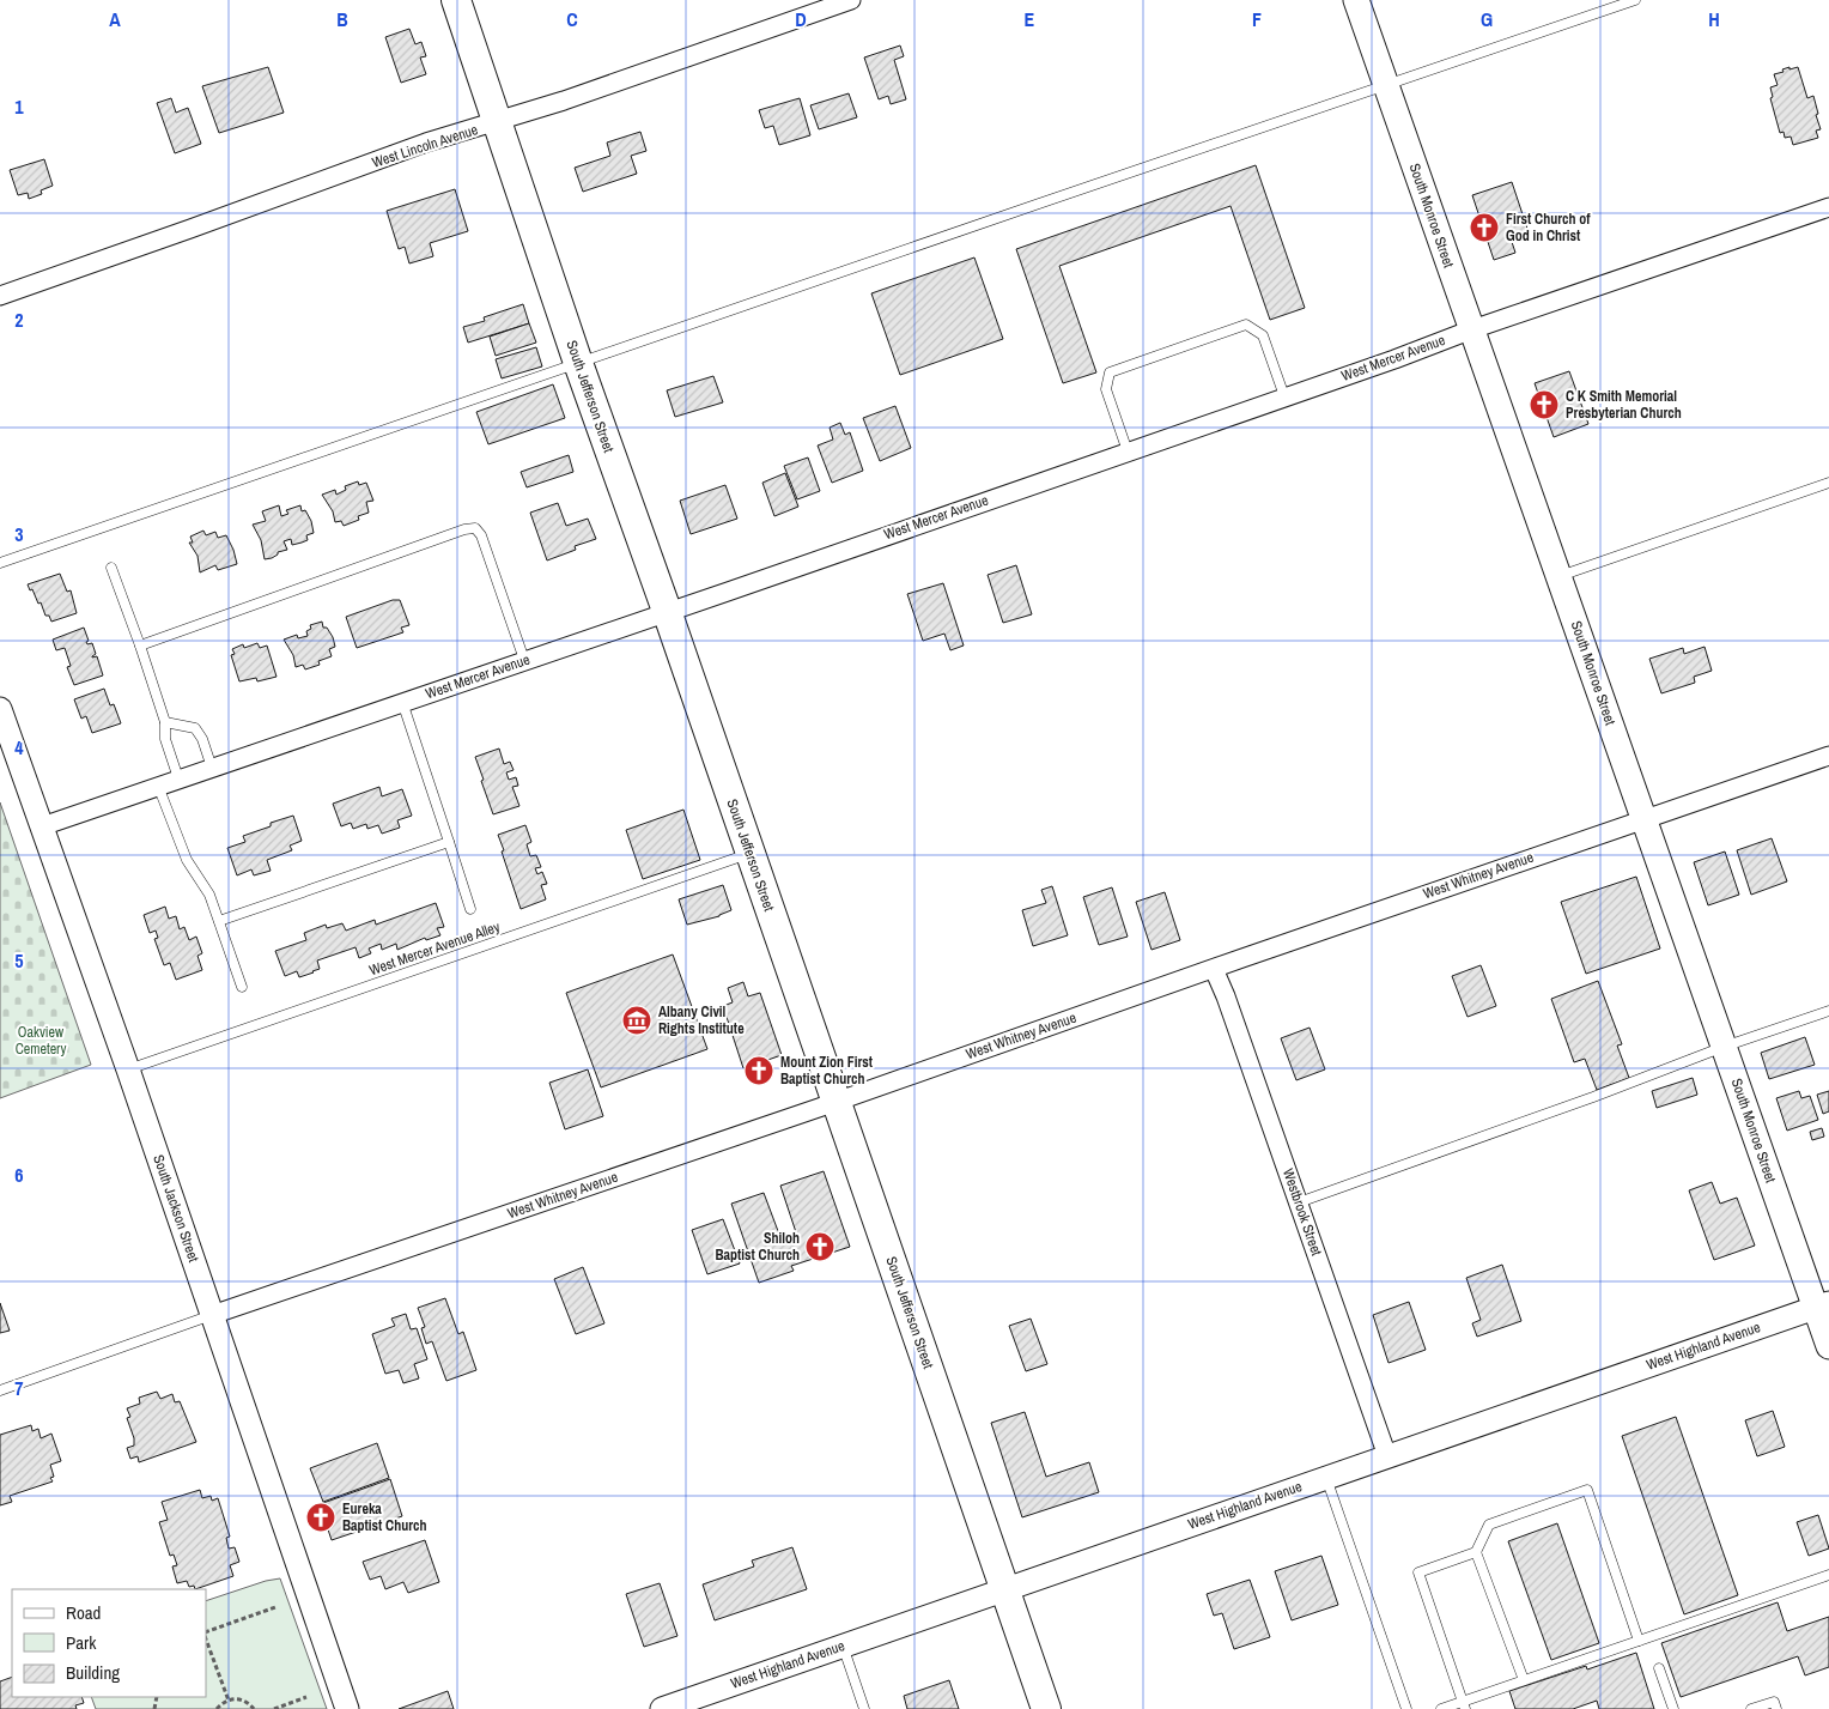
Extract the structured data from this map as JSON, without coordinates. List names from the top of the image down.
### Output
{
  "streets": {
    "main road": ["South Monroe Street", "South Jefferson Street"],
    "street": [
      "West Lincoln Avenue",
      "West Mercer Avenue",
      "West Whitney Avenue",
      "South Jackson Street",
      "Westbrook Street",
      "West Highland Avenue"
    ],
    "lane": ["West Mercer Avenue Alley"]
  },
  "crossings": [
    ["West Lincoln Avenue", "South Jefferson Street"],
    ["South Monroe Street", "West Mercer Avenue"],
    ["South Monroe Street", "West Whitney Avenue"],
    ["South Monroe Street", "West Highland Avenue"],
    ["West Mercer Avenue", "South Jefferson Street"],
    ["West Mercer Avenue", "South Jackson Street"],
    ["South Jefferson Street", "West Whitney Avenue"],
    ["South Jefferson Street", "West Mercer Avenue Alley"],
    ["South Jefferson Street", "West Highland Avenue"],
    ["West Whitney Avenue", "South Jackson Street"],
    ["West Whitney Avenue", "Westbrook Street"],
    ["West Mercer Avenue Alley", "South Jackson Street"],
    ["Westbrook Street", "West Highland Avenue"]
  ],
  "parks": ["Oakview Cemetery"],
  "places": {
    "church": [
      "First Church of God in Christ",
      "C K Smith Memorial Presbyterian Church",
      "Mount Zion First Baptist Church",
      "Shiloh Baptist Church",
      "Eureka Baptist Church"
    ],
    "museum": ["Albany Civil Rights Institute"]
  },
  "legend": ["Road", "Park", "Building"],
  "grid": {
    "columns": [
      "A",
      "B",
      "C",
      "D",
      "E",
      "F",
      "G",
      "H"
    ],
    "rows": [
      "1",
      "2",
      "3",
      "4",
      "5",
      "6",
      "7"
    ]
  }
}
